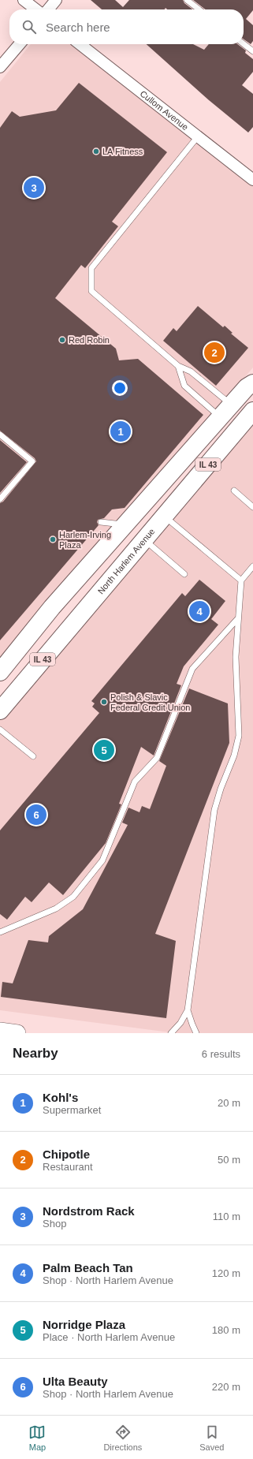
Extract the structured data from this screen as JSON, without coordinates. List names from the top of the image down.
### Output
{
  "streets": {
    "main road": ["IL 43", "North Harlem Avenue"],
    "street": ["Cullom Avenue"]
  },
  "places": [
    "LA Fitness",
    "Red Robin",
    "Harlem-Irving Plaza",
    "Polish & Slavic Federal Credit Union"
  ],
  "page": {
    "search": "Search here",
    "pins": [
      "3",
      "2",
      "1",
      "4",
      "5",
      "6"
    ],
    "heading": ["Nearby", "6 results"],
    "list": [
      {
        "mark": "1",
        "name": "Kohl's",
        "note": "Supermarket",
        "value": "20 m"
      },
      {
        "mark": "2",
        "name": "Chipotle",
        "note": "Restaurant",
        "value": "50 m"
      },
      {
        "mark": "3",
        "name": "Nordstrom Rack",
        "note": "Shop",
        "value": "110 m"
      },
      {
        "mark": "4",
        "name": "Palm Beach Tan",
        "note": "Shop · North Harlem Avenue",
        "value": "120 m"
      },
      {
        "mark": "5",
        "name": "Norridge Plaza",
        "note": "Place · North Harlem Avenue",
        "value": "180 m"
      },
      {
        "mark": "6",
        "name": "Ulta Beauty",
        "note": "Shop · North Harlem Avenue",
        "value": "220 m"
      }
    ],
    "nav": ["Map", "Directions", "Saved"]
  }
}
